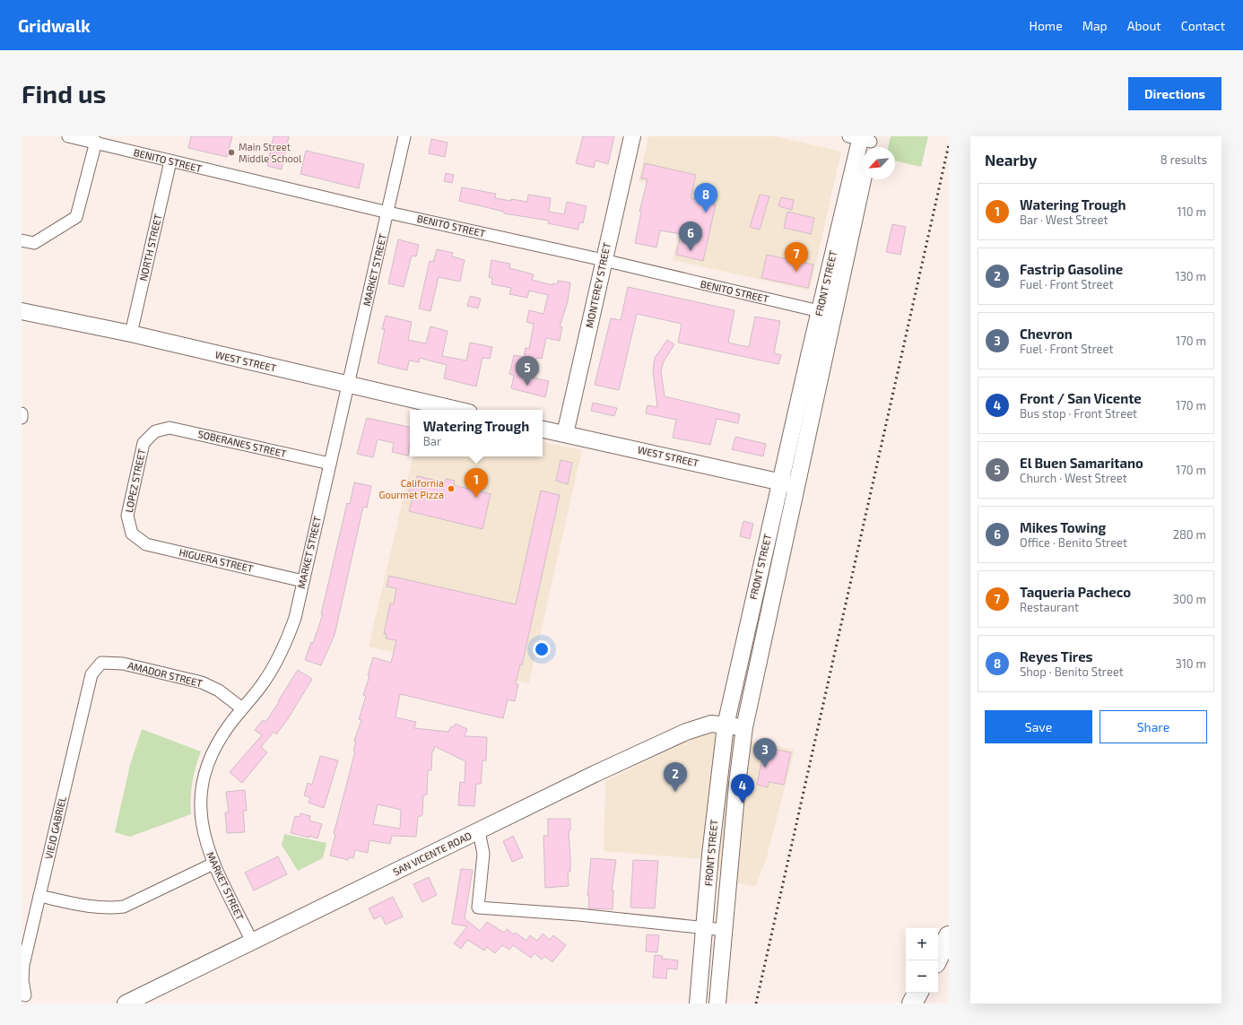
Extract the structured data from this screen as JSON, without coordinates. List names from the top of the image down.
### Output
{
  "streets": {
    "street": [
      "BENITO STREET",
      "NORTH STREET",
      "MARKET STREET",
      "FRONT STREET",
      "MONTEREY STREET",
      "WEST STREET",
      "SOBERANES STREET",
      "LOPEZ STREET",
      "HIGUERA STREET",
      "AMADOR STREET",
      "VIEJO GABRIEL",
      "SAN VICENTE ROAD"
    ]
  },
  "crossings": [
    ["BENITO STREET", "NORTH STREET"],
    ["BENITO STREET", "MARKET STREET"],
    ["BENITO STREET", "FRONT STREET"],
    ["BENITO STREET", "MONTEREY STREET"],
    ["NORTH STREET", "WEST STREET"],
    ["MARKET STREET", "WEST STREET"],
    ["MARKET STREET", "SOBERANES STREET"],
    ["MARKET STREET", "HIGUERA STREET"],
    ["MARKET STREET", "AMADOR STREET"],
    ["MARKET STREET", "SAN VICENTE ROAD"],
    ["FRONT STREET", "WEST STREET"],
    ["FRONT STREET", "SAN VICENTE ROAD"],
    ["MONTEREY STREET", "WEST STREET"],
    ["SOBERANES STREET", "LOPEZ STREET"],
    ["LOPEZ STREET", "HIGUERA STREET"],
    ["AMADOR STREET", "VIEJO GABRIEL"]
  ],
  "places": ["Main Street Middle School", "California Gourmet Pizza"],
  "north": "bottom left",
  "page": {
    "header": "Gridwalk",
    "nav": [
      "Home",
      "Map",
      "About",
      "Contact"
    ],
    "buttons": [
      "Directions",
      ["Save", "Share"]
    ],
    "title": "Find us",
    "heading": ["Nearby", "8 results"],
    "pins": [
      "8",
      "6",
      "7",
      "5",
      "1",
      "3",
      "2",
      "4"
    ],
    "list": [
      {
        "mark": "1",
        "name": "Watering Trough",
        "note": "Bar · West Street",
        "value": "110 m"
      },
      {
        "mark": "2",
        "name": "Fastrip Gasoline",
        "note": "Fuel · Front Street",
        "value": "130 m"
      },
      {
        "mark": "3",
        "name": "Chevron",
        "note": "Fuel · Front Street",
        "value": "170 m"
      },
      {
        "mark": "4",
        "name": "Front / San Vicente",
        "note": "Bus stop · Front Street",
        "value": "170 m"
      },
      {
        "mark": "5",
        "name": "El Buen Samaritano",
        "note": "Church · West Street",
        "value": "170 m"
      },
      {
        "mark": "6",
        "name": "Mikes Towing",
        "note": "Office · Benito Street",
        "value": "280 m"
      },
      {
        "mark": "7",
        "name": "Taqueria Pacheco",
        "note": "Restaurant",
        "value": "300 m"
      },
      {
        "mark": "8",
        "name": "Reyes Tires",
        "note": "Shop · Benito Street",
        "value": "310 m"
      }
    ],
    "popup": ["Watering Trough", "Bar"],
    "map_buttons": ["+", "−"]
  }
}
